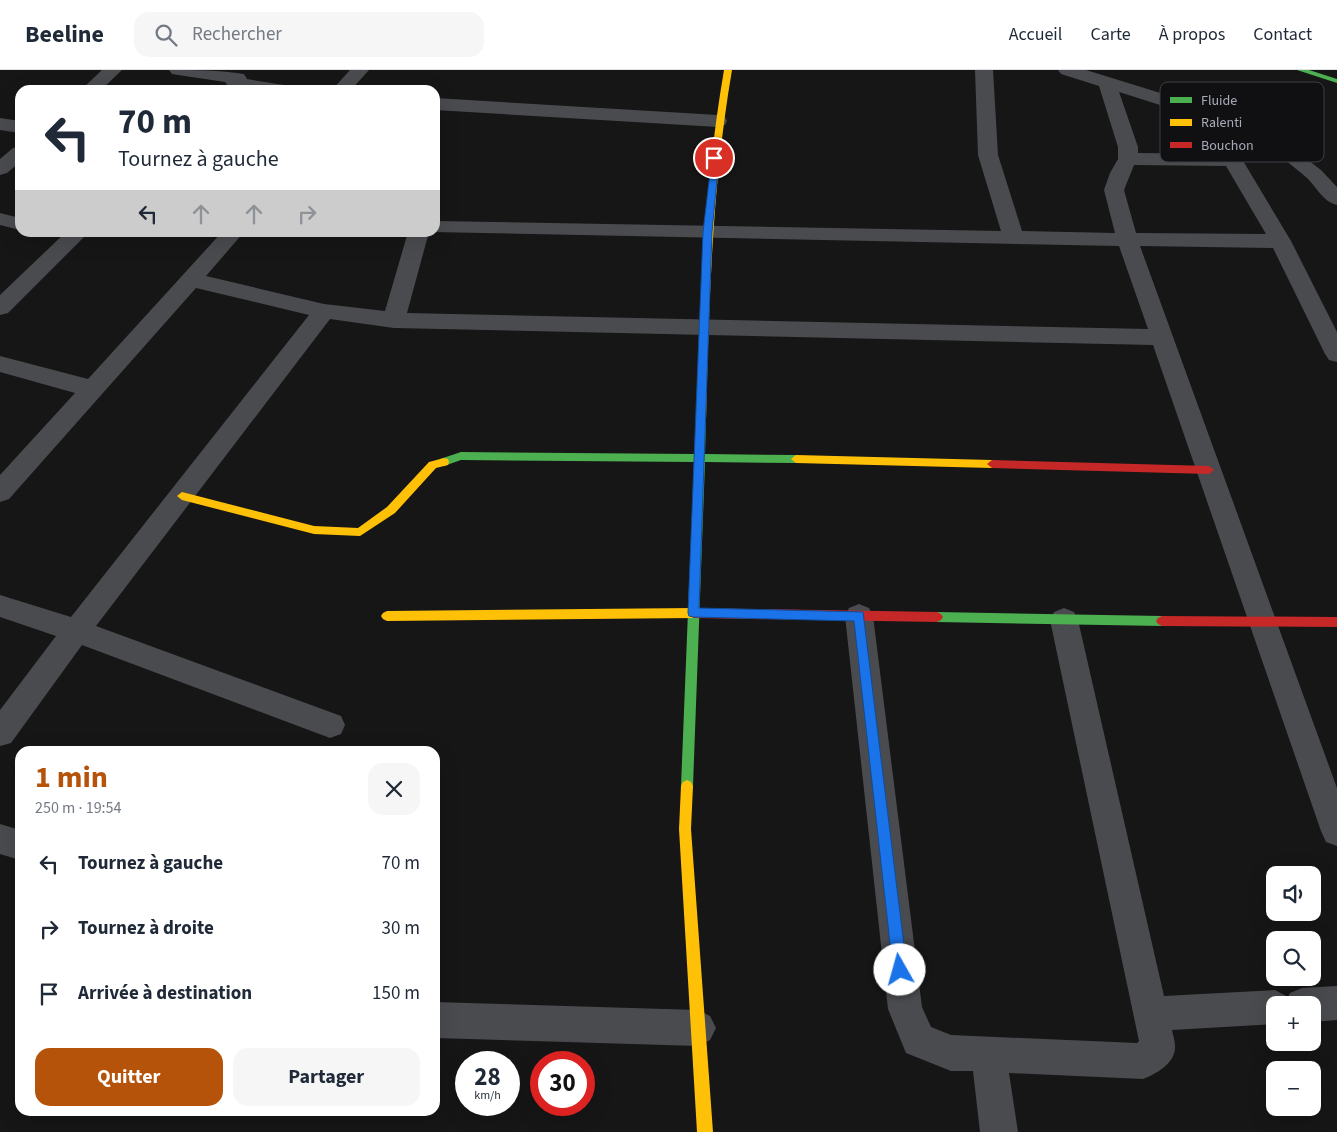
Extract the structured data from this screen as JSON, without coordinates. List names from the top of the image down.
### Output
{
  "legend": ["Fluide", "Ralenti", "Bouchon"],
  "page": {
    "header": "Beeline",
    "search": "Rechercher",
    "nav": [
      "Accueil",
      "Carte",
      "À propos",
      "Contact"
    ],
    "turn": ["70 m", "Tournez à gauche"],
    "heading": ["1 min", "250 m · 19:54"],
    "list": [
      {
        "name": "Tournez à gauche",
        "value": "70 m"
      },
      {
        "name": "Tournez à droite",
        "value": "30 m"
      },
      {
        "name": "Arrivée à destination",
        "value": "150 m"
      }
    ],
    "map_buttons": ["+", "−"],
    "buttons": ["Quitter", "Partager"],
    "speed": "28 km/h",
    "limit": "30"
  }
}
